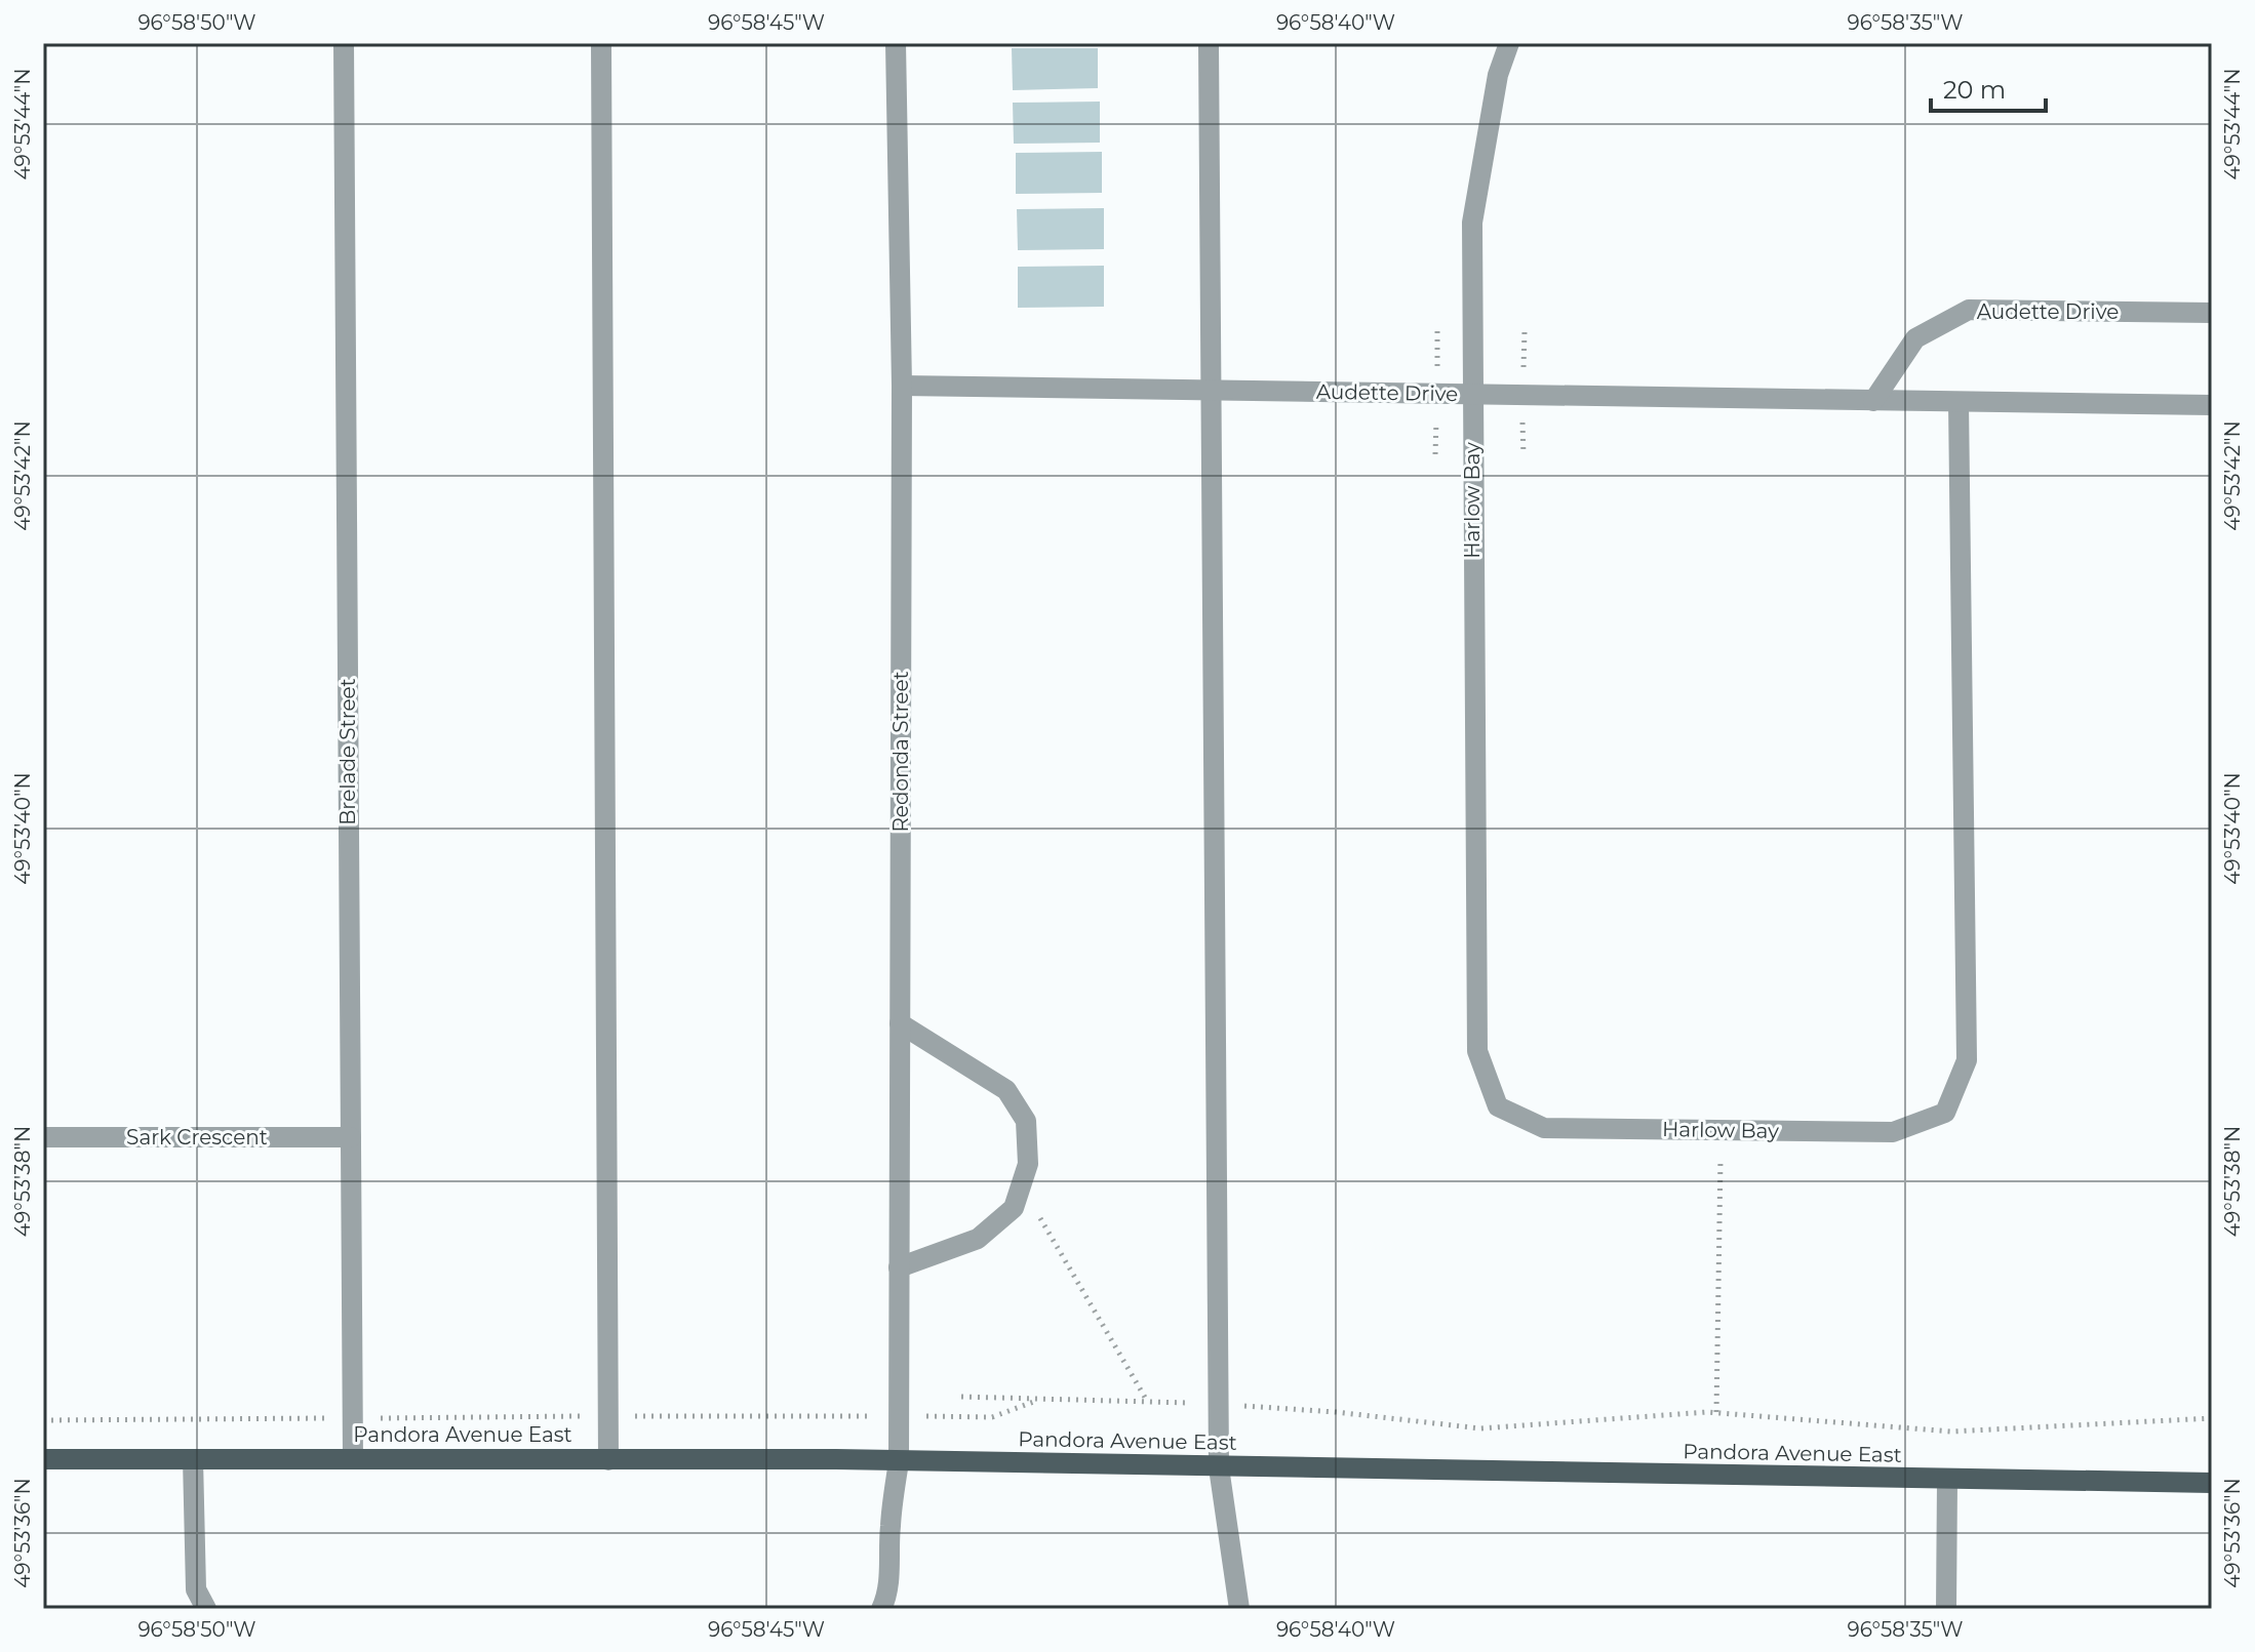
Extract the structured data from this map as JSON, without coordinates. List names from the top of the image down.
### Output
{
  "streets": {
    "main road": ["Pandora Avenue East"],
    "street": [
      "Audette Drive",
      "Harlow Bay",
      "Brelade Street",
      "Redonda Street",
      "Sark Crescent"
    ]
  },
  "crossings": [
    ["Audette Drive", "Harlow Bay"],
    ["Audette Drive", "Redonda Street"],
    ["Brelade Street", "Sark Crescent"],
    ["Brelade Street", "Pandora Avenue East"],
    ["Redonda Street", "Pandora Avenue East"]
  ],
  "scale_bar": "20 m",
  "coordinates": [
    "96°58'50\"W",
    "96°58'45\"W",
    "96°58'40\"W",
    "96°58'35\"W",
    "49°53'44\"N",
    "49°53'42\"N",
    "49°53'40\"N",
    "49°53'38\"N",
    "49°53'36\"N"
  ]
}
